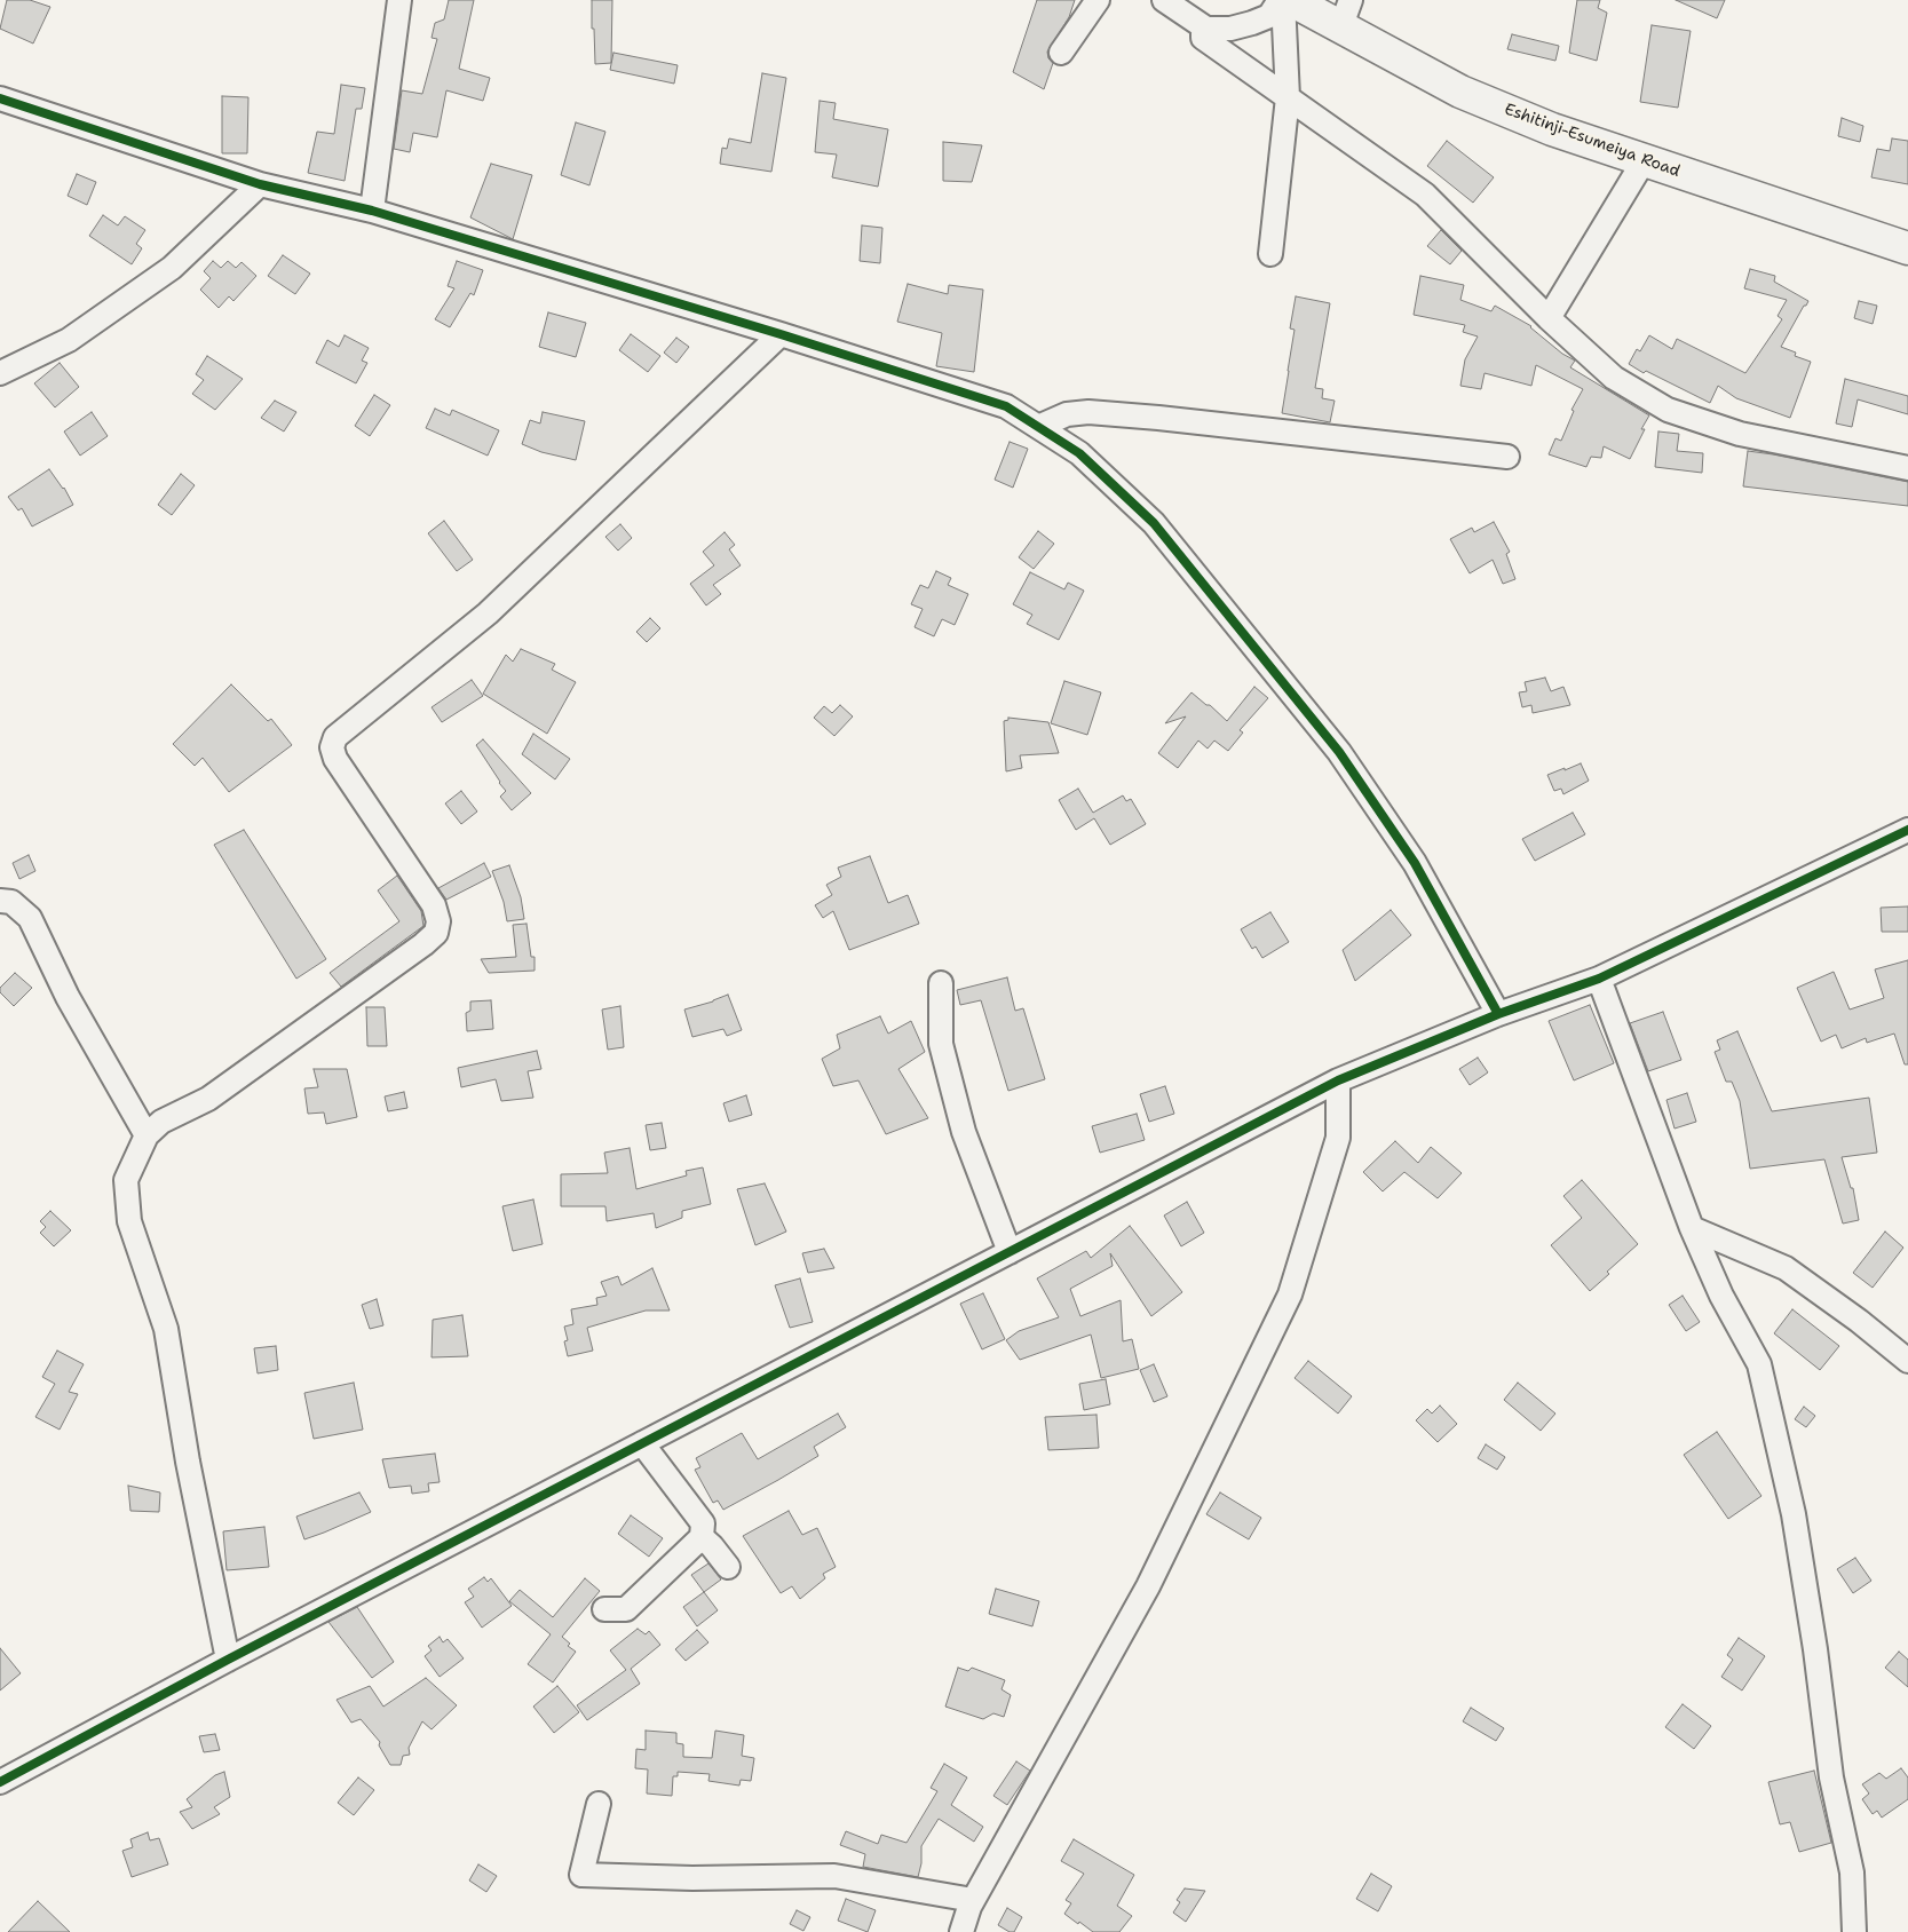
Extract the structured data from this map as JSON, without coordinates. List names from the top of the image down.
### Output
{
  "streets": {
    "highway": ["Eshitinji-Esumeiya Road"]
  }
}
